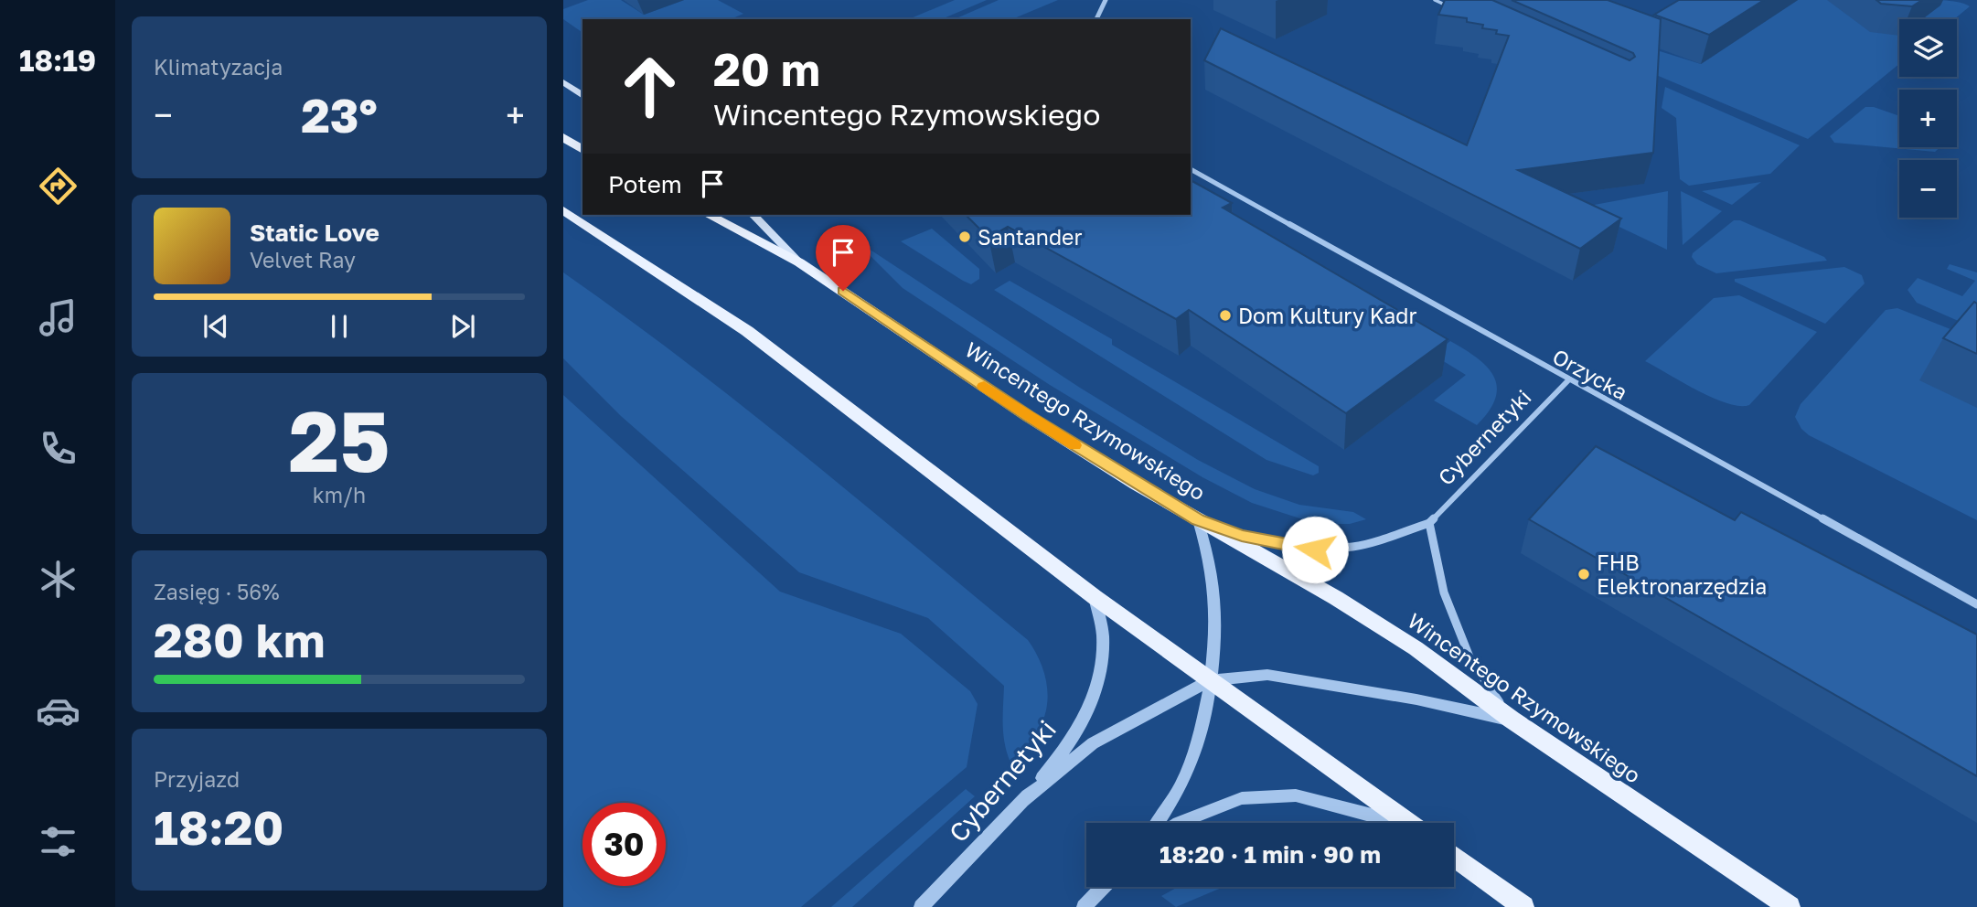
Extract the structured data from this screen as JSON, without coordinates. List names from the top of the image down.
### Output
{
  "streets": {
    "main road": ["Wincentego Rzymowskiego"],
    "street": ["Orzycka", "Cybernetyki"]
  },
  "crossings": [
    ["Orzycka", "Cybernetyki"],
    ["Wincentego Rzymowskiego", "Cybernetyki"]
  ],
  "places": ["Santander", "Dom Kultury Kadr", "FHB Elektronarzędzia"],
  "page": {
    "tabs": "18:19",
    "tile": [
      "Klimatyzacja",
      ["25", "km/h"],
      ["Zasięg · 56%", "280 km"],
      ["Przyjazd", "18:20"]
    ],
    "map_buttons": ["+", "−"],
    "turn": ["20 m", "Wincentego Rzymowskiego"],
    "heat": ["−", "23°", "+"],
    "then": "Potem",
    "song": ["Static Love", "Velvet Ray"],
    "limit": "30",
    "trip": "18:20 · 1 min · 90 m"
  }
}
